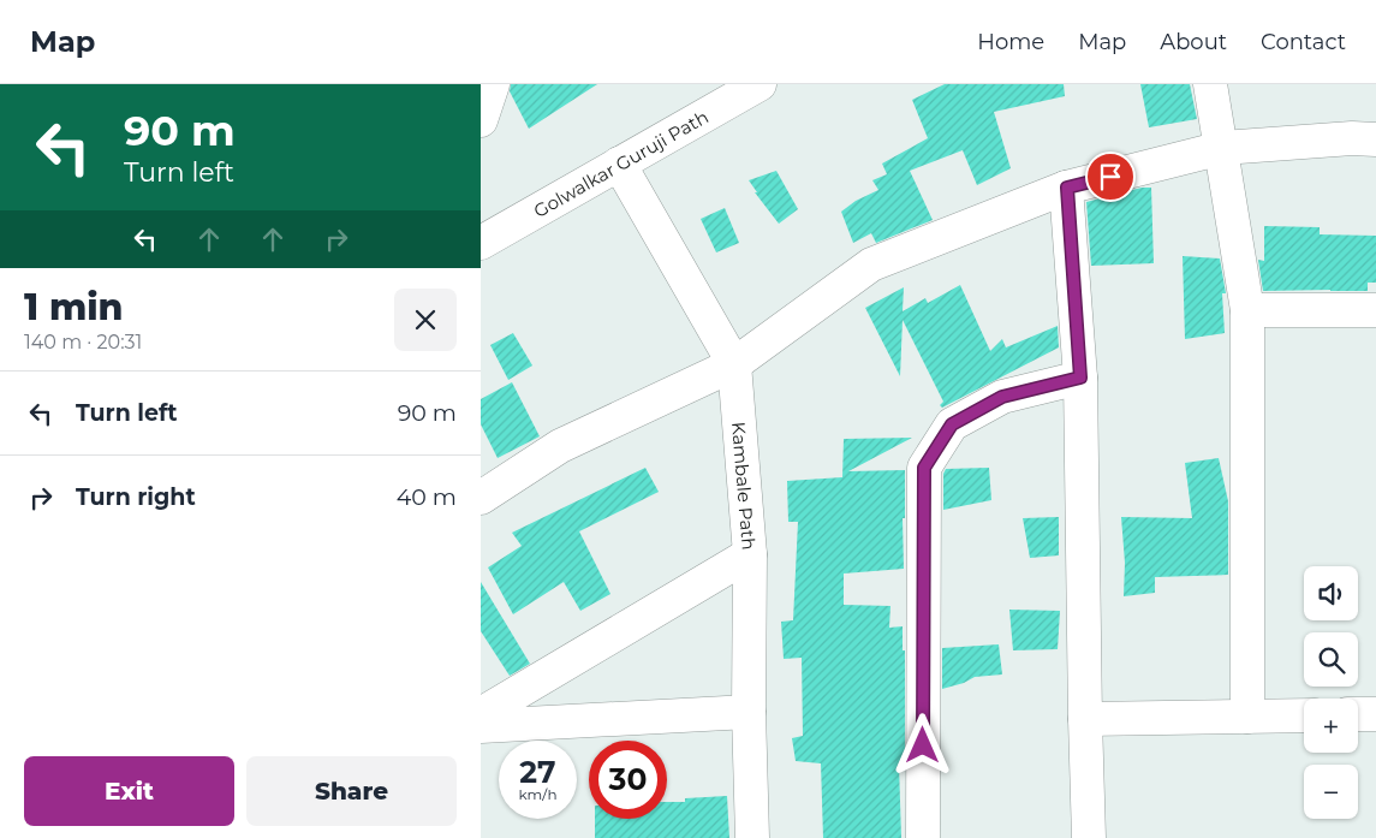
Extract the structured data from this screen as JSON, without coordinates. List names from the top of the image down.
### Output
{
  "streets": {
    "street": ["Golwalkar Guruji Path", "Kambale Path"]
  },
  "crossings": [
    ["Golwalkar Guruji Path", "Kambale Path"]
  ],
  "page": {
    "header": "Map",
    "nav": [
      "Home",
      "Map",
      "About",
      "Contact"
    ],
    "turn": ["90 m", "Turn left"],
    "heading": ["1 min", "140 m · 20:31"],
    "list": [
      {
        "name": "Turn left",
        "value": "90 m"
      },
      {
        "name": "Turn right",
        "value": "40 m"
      }
    ],
    "map_buttons": ["+", "−"],
    "speed": "27 km/h",
    "limit": "30",
    "buttons": ["Exit", "Share"]
  }
}
